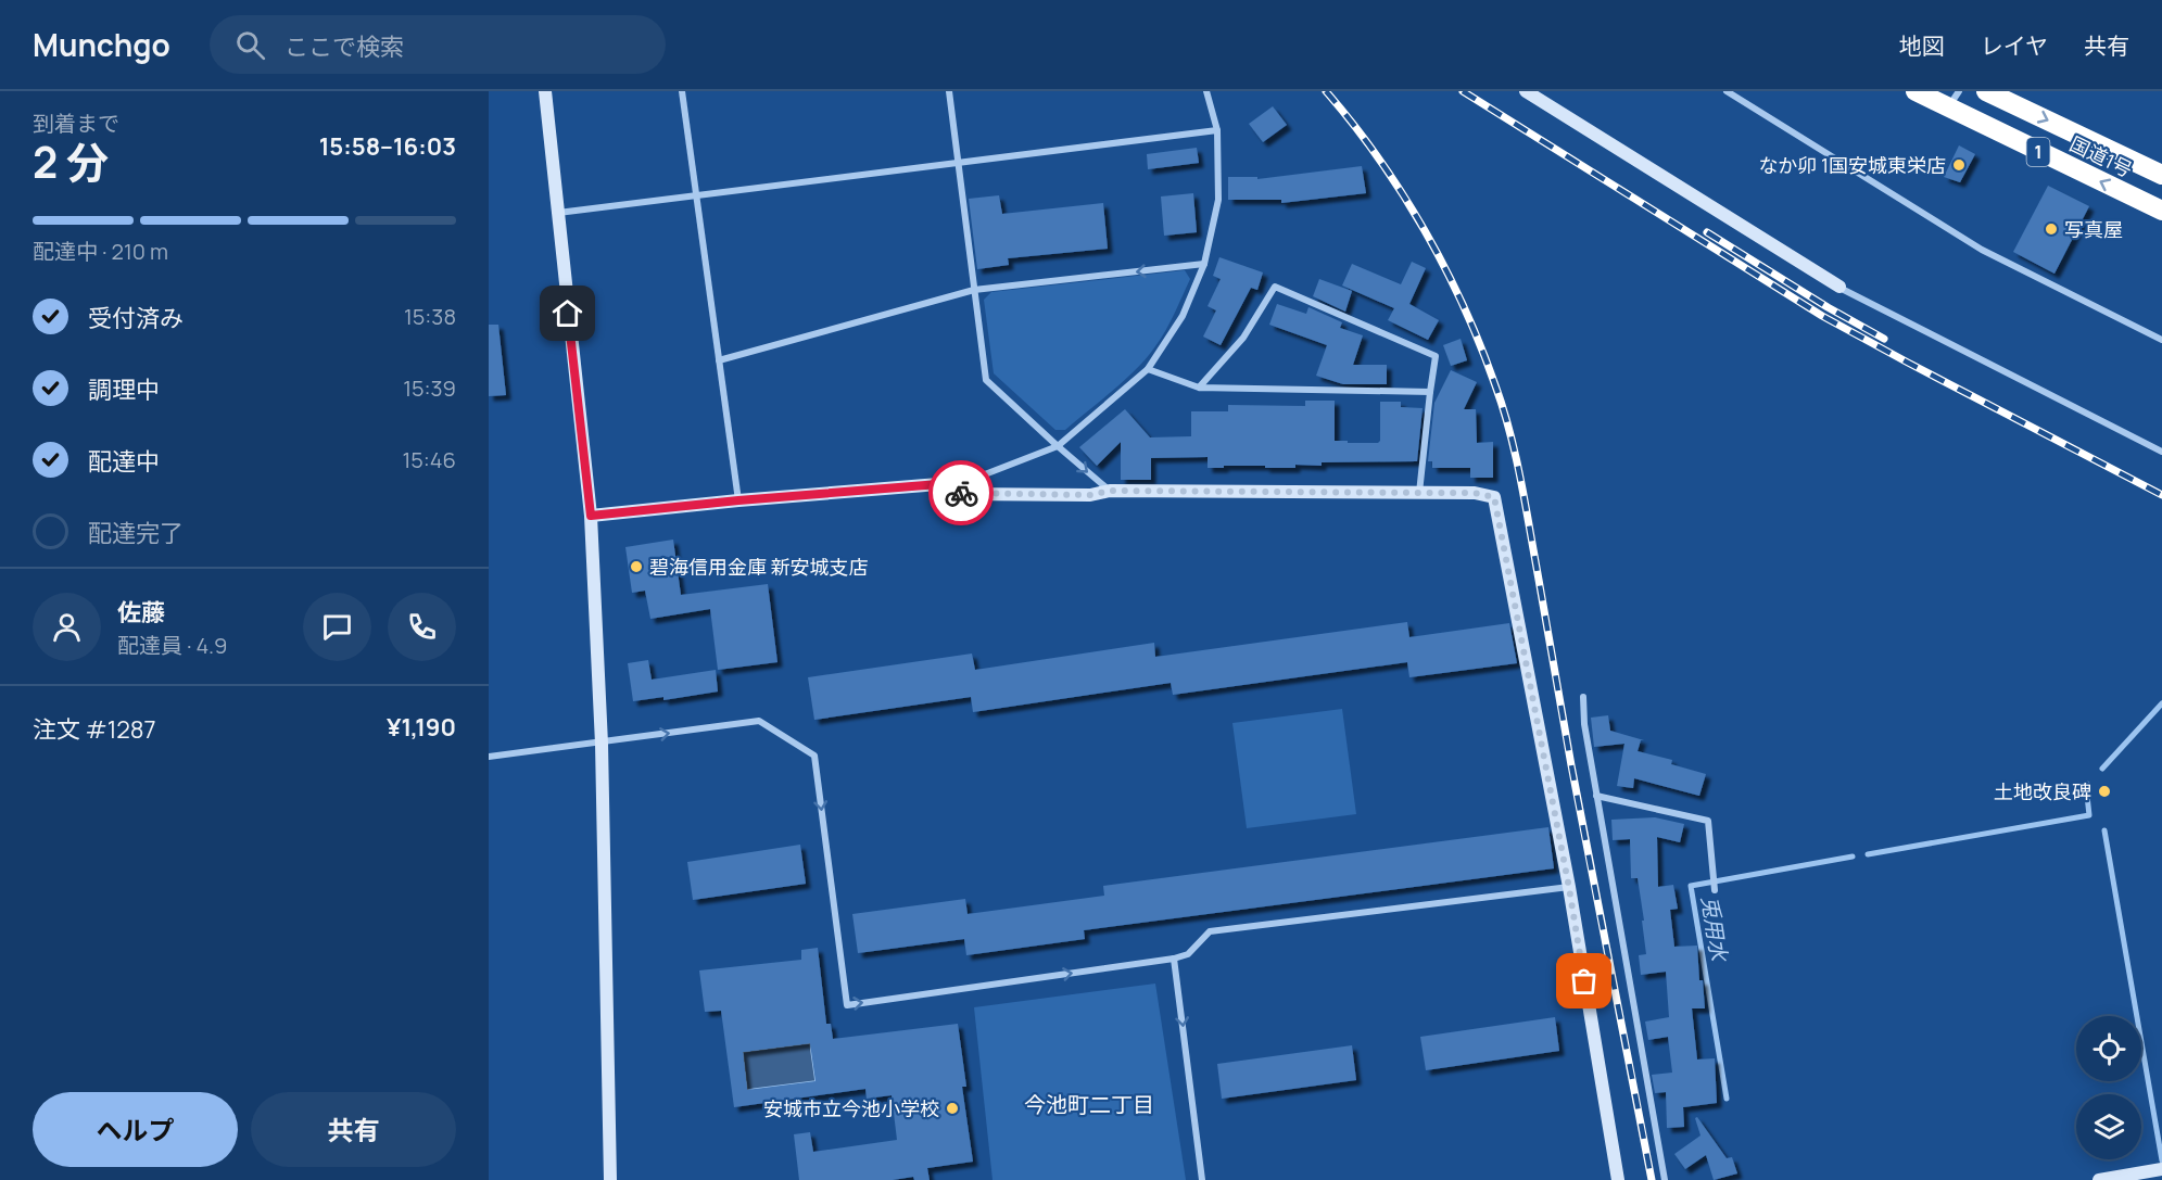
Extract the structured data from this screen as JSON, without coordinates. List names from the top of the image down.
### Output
{
  "streets": {
    "highway": ["1", "国道1号"]
  },
  "districts": ["今池町二丁目"],
  "water": ["兎用水"],
  "places": [
    "なか卯 1国安城東栄店",
    "写真屋",
    "碧海信用金庫 新安城支店",
    "土地改良碑",
    "安城市立今池小学校"
  ],
  "page": {
    "header": "Munchgo",
    "search": "ここで検索",
    "nav": ["地図", "レイヤ", "共有"],
    "heading": ["2 分", "到着まで", "15:58–16:03"],
    "panel": [
      "佐藤",
      "配達員 · 4.9",
      "注文 #1287",
      "¥1,190"
    ],
    "bar": "配達中 · 210 m",
    "list": [
      ["受付済み", "15:38"],
      ["調理中", "15:39"],
      ["配達中", "15:46"],
      "配達完了"
    ],
    "buttons": ["ヘルプ", "共有"]
  }
}
